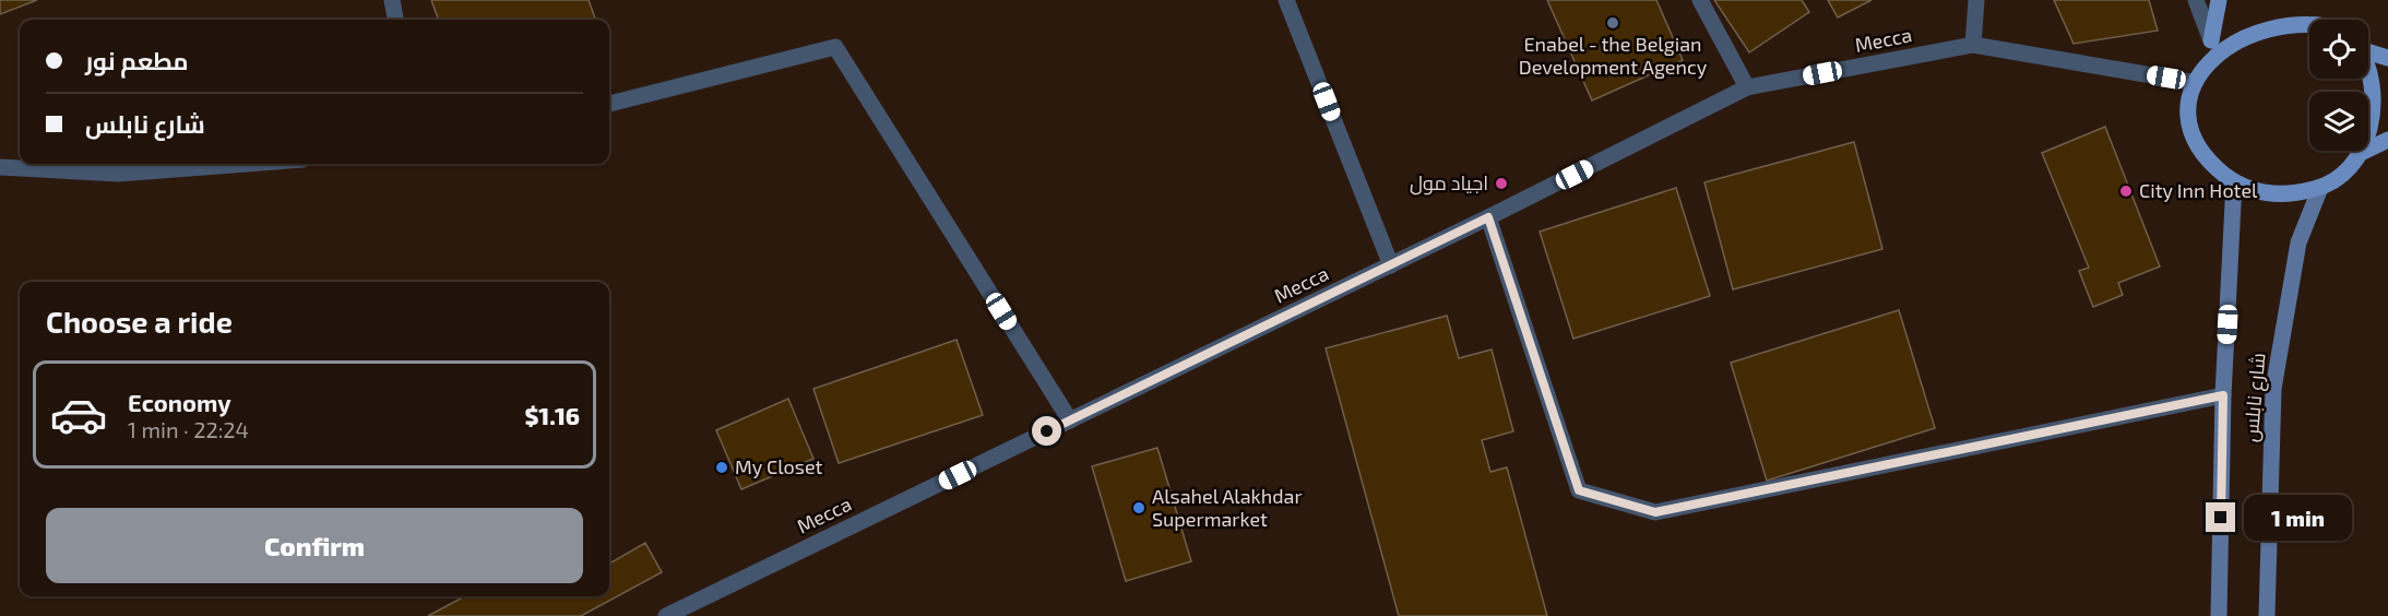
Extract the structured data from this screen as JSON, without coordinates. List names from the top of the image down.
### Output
{
  "streets": {
    "main road": ["شارع نابلس"],
    "street": ["Mecca"]
  },
  "places": [
    "Enabel - the Belgian Development Agency",
    "اجياد مول",
    "City Inn Hotel",
    "My Closet",
    "Alsahel Alakhdar Supermarket"
  ],
  "page": {
    "banner": ["مطعم نور", "شارع نابلس"],
    "heading": "Choose a ride",
    "list": [
      {
        "name": "Economy",
        "note": "1 min · 22:24",
        "value": "$1.16"
      }
    ],
    "bubble": "1 min",
    "buttons": "Confirm"
  }
}
